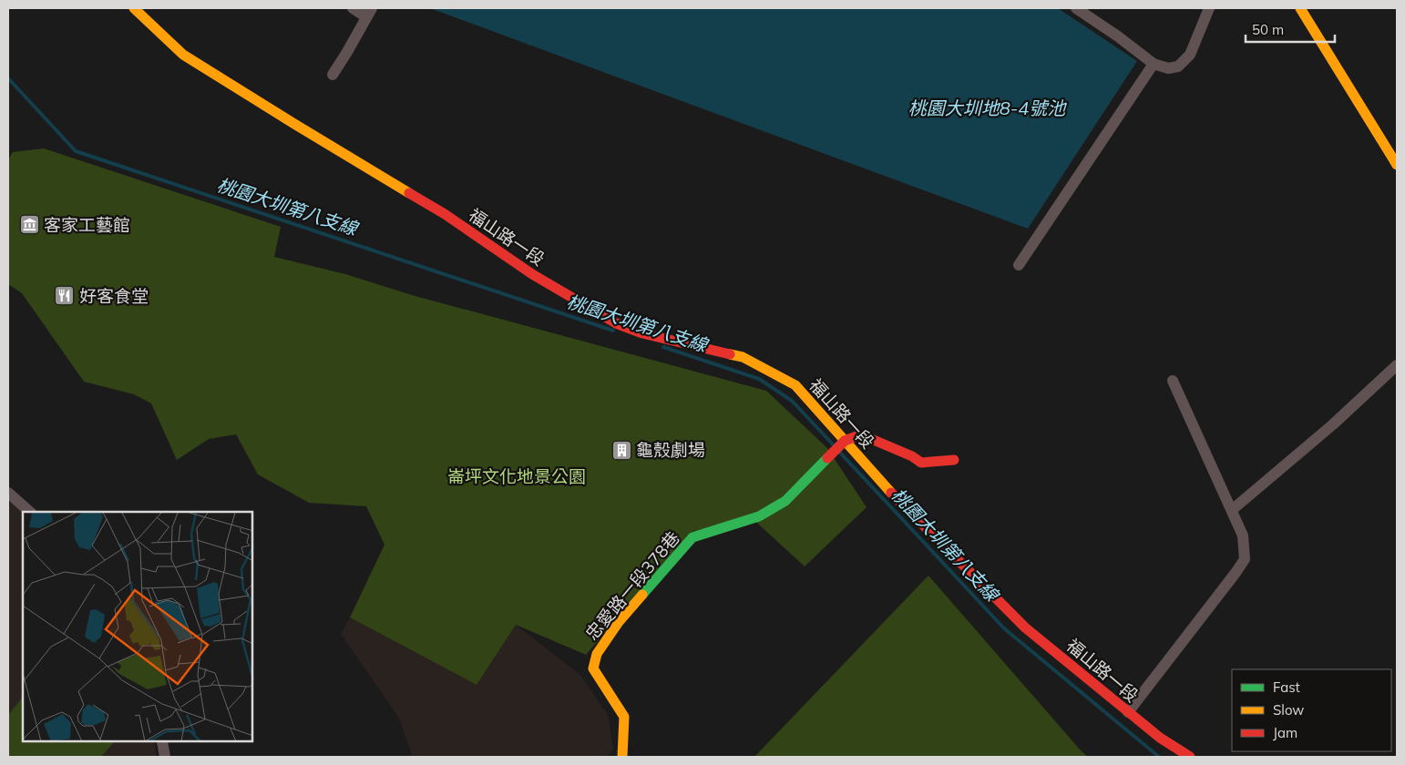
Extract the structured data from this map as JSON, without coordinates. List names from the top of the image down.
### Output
{
  "streets": {
    "street": ["福山路一段", "忠愛路一段378巷"]
  },
  "crossings": [
    ["福山路一段", "忠愛路一段378巷"]
  ],
  "water": ["桃園大圳地8-4號池", "桃園大圳第八支線"],
  "parks": ["崙坪文化地景公園"],
  "places": {
    "museum": ["客家工藝館"],
    "restaurant": ["好客食堂"],
    "building": ["龜殼劇場"]
  },
  "legend": ["Fast", "Slow", "Jam"],
  "scale_bar": "50 m"
}
